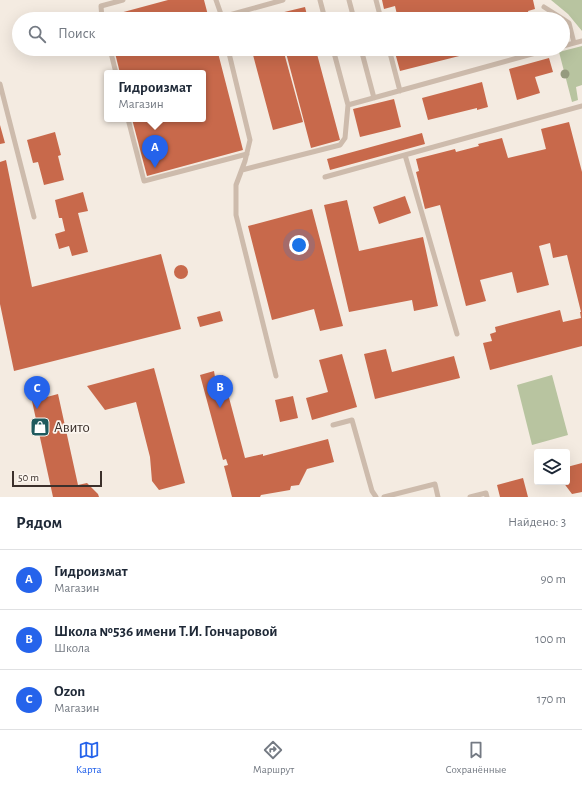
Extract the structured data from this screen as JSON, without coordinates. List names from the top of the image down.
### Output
{
  "places": {
    "shop": ["Авито"]
  },
  "scale_bar": "50 m",
  "page": {
    "search": "Поиск",
    "popup": ["Гидроизмат", "Магазин"],
    "pins": ["A", "B", "C"],
    "scale": "50 m",
    "heading": ["Рядом", "Найдено: 3"],
    "list": [
      {
        "mark": "A",
        "name": "Гидроизмат",
        "note": "Магазин",
        "value": "90 m"
      },
      {
        "mark": "B",
        "name": "Школа №536 имени Т.И. Гончаровой",
        "note": "Школа",
        "value": "100 m"
      },
      {
        "mark": "C",
        "name": "Ozon",
        "note": "Магазин",
        "value": "170 m"
      }
    ],
    "nav": ["Карта", "Маршрут", "Сохранённые"]
  }
}
